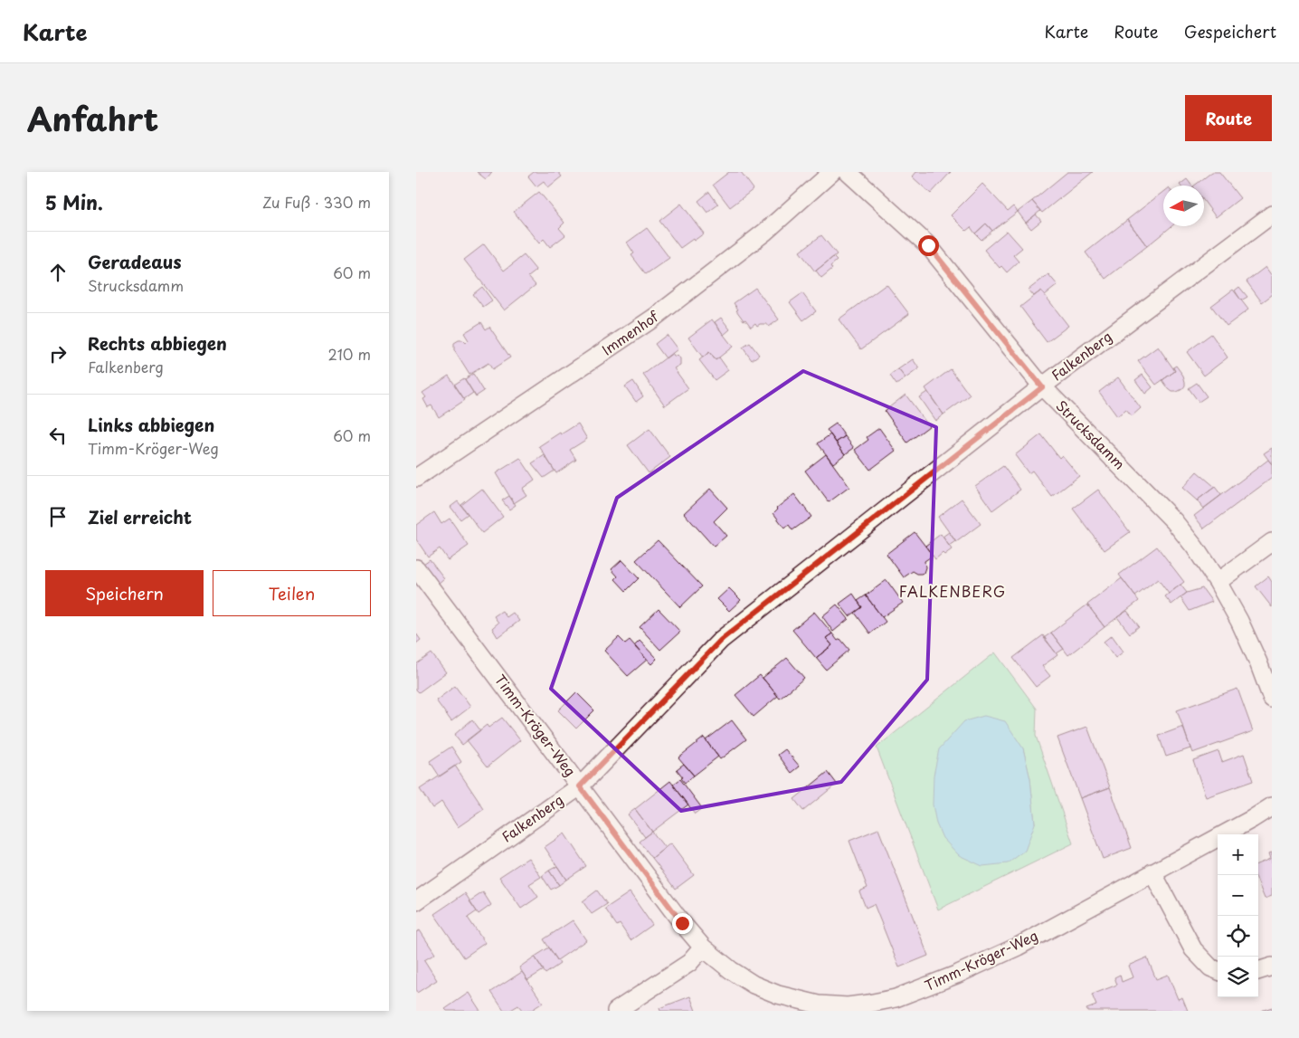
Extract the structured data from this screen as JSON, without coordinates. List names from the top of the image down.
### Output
{
  "streets": {
    "street": [
      "Immenhof",
      "Falkenberg",
      "Strucksdamm",
      "Timm-Kröger-Weg"
    ]
  },
  "crossings": [
    ["Falkenberg", "Strucksdamm"],
    ["Falkenberg", "Timm-Kröger-Weg"]
  ],
  "districts": ["FALKENBERG"],
  "north": "left",
  "page": {
    "header": "Karte",
    "nav": ["Karte", "Route", "Gespeichert"],
    "title": "Anfahrt",
    "buttons": [
      "Route",
      ["Speichern", "Teilen"]
    ],
    "heading": ["5 Min.", "Zu Fuß · 330 m"],
    "list": [
      ["Geradeaus", "Strucksdamm", "60 m"],
      ["Rechts abbiegen", "Falkenberg", "210 m"],
      ["Links abbiegen", "Timm-Kröger-Weg", "60 m"],
      "Ziel erreicht"
    ],
    "map_buttons": ["+", "−"]
  }
}
